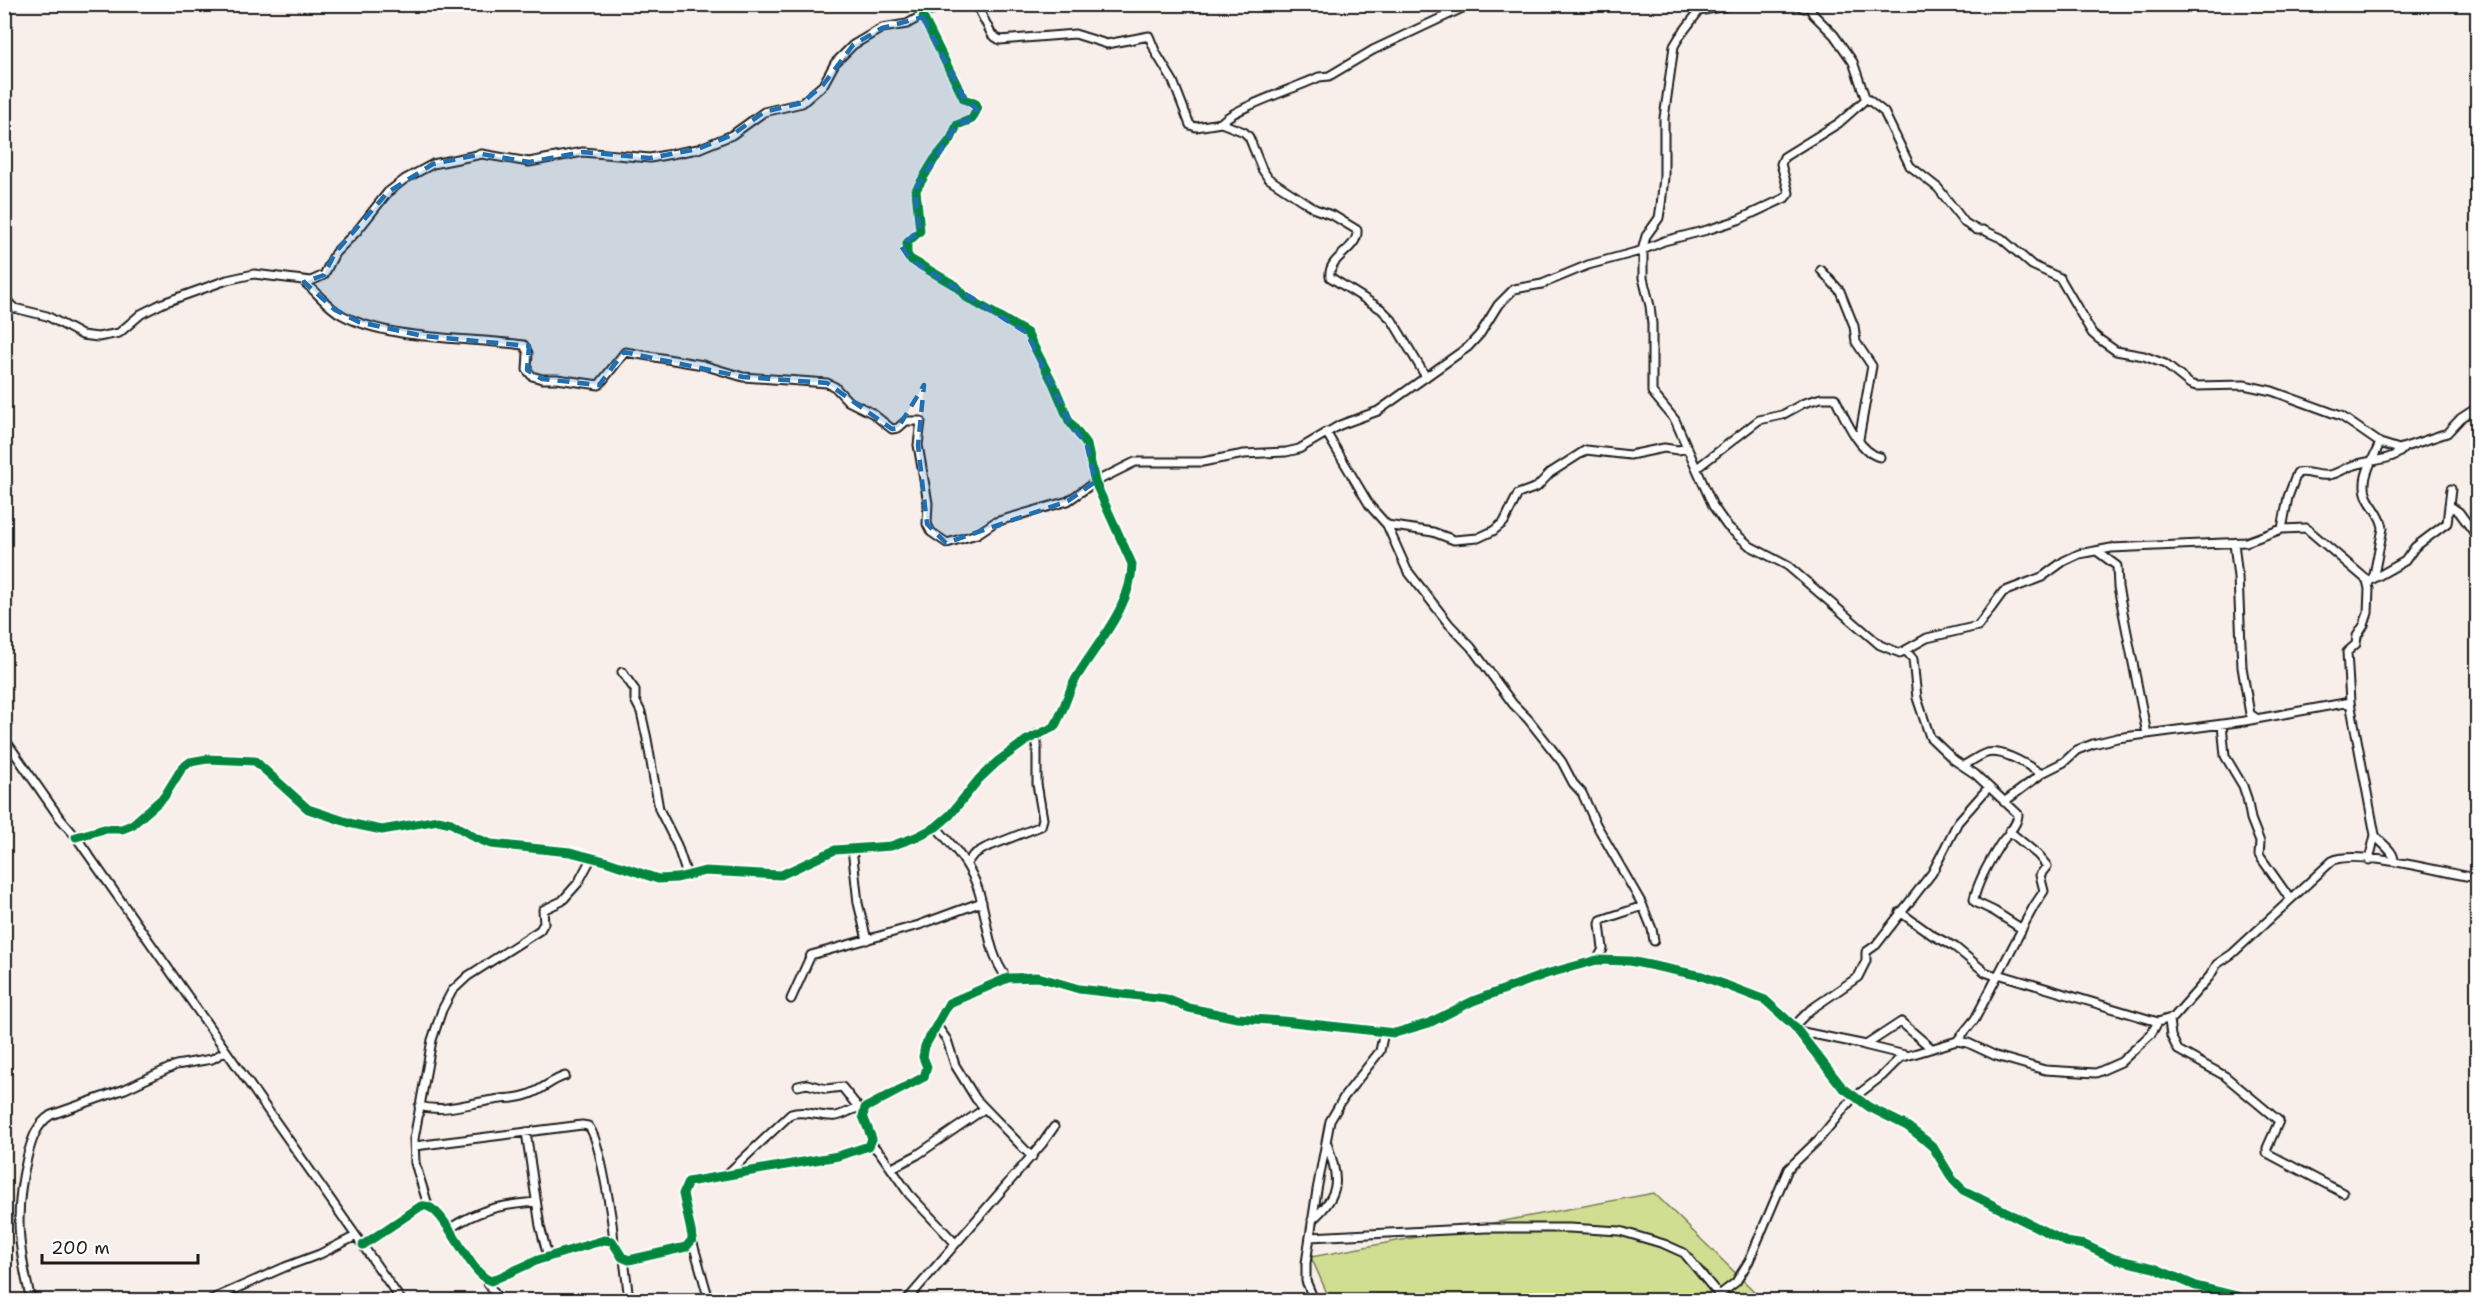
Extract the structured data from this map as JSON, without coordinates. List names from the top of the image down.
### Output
{
  "scale_bar": "200 m"
}
